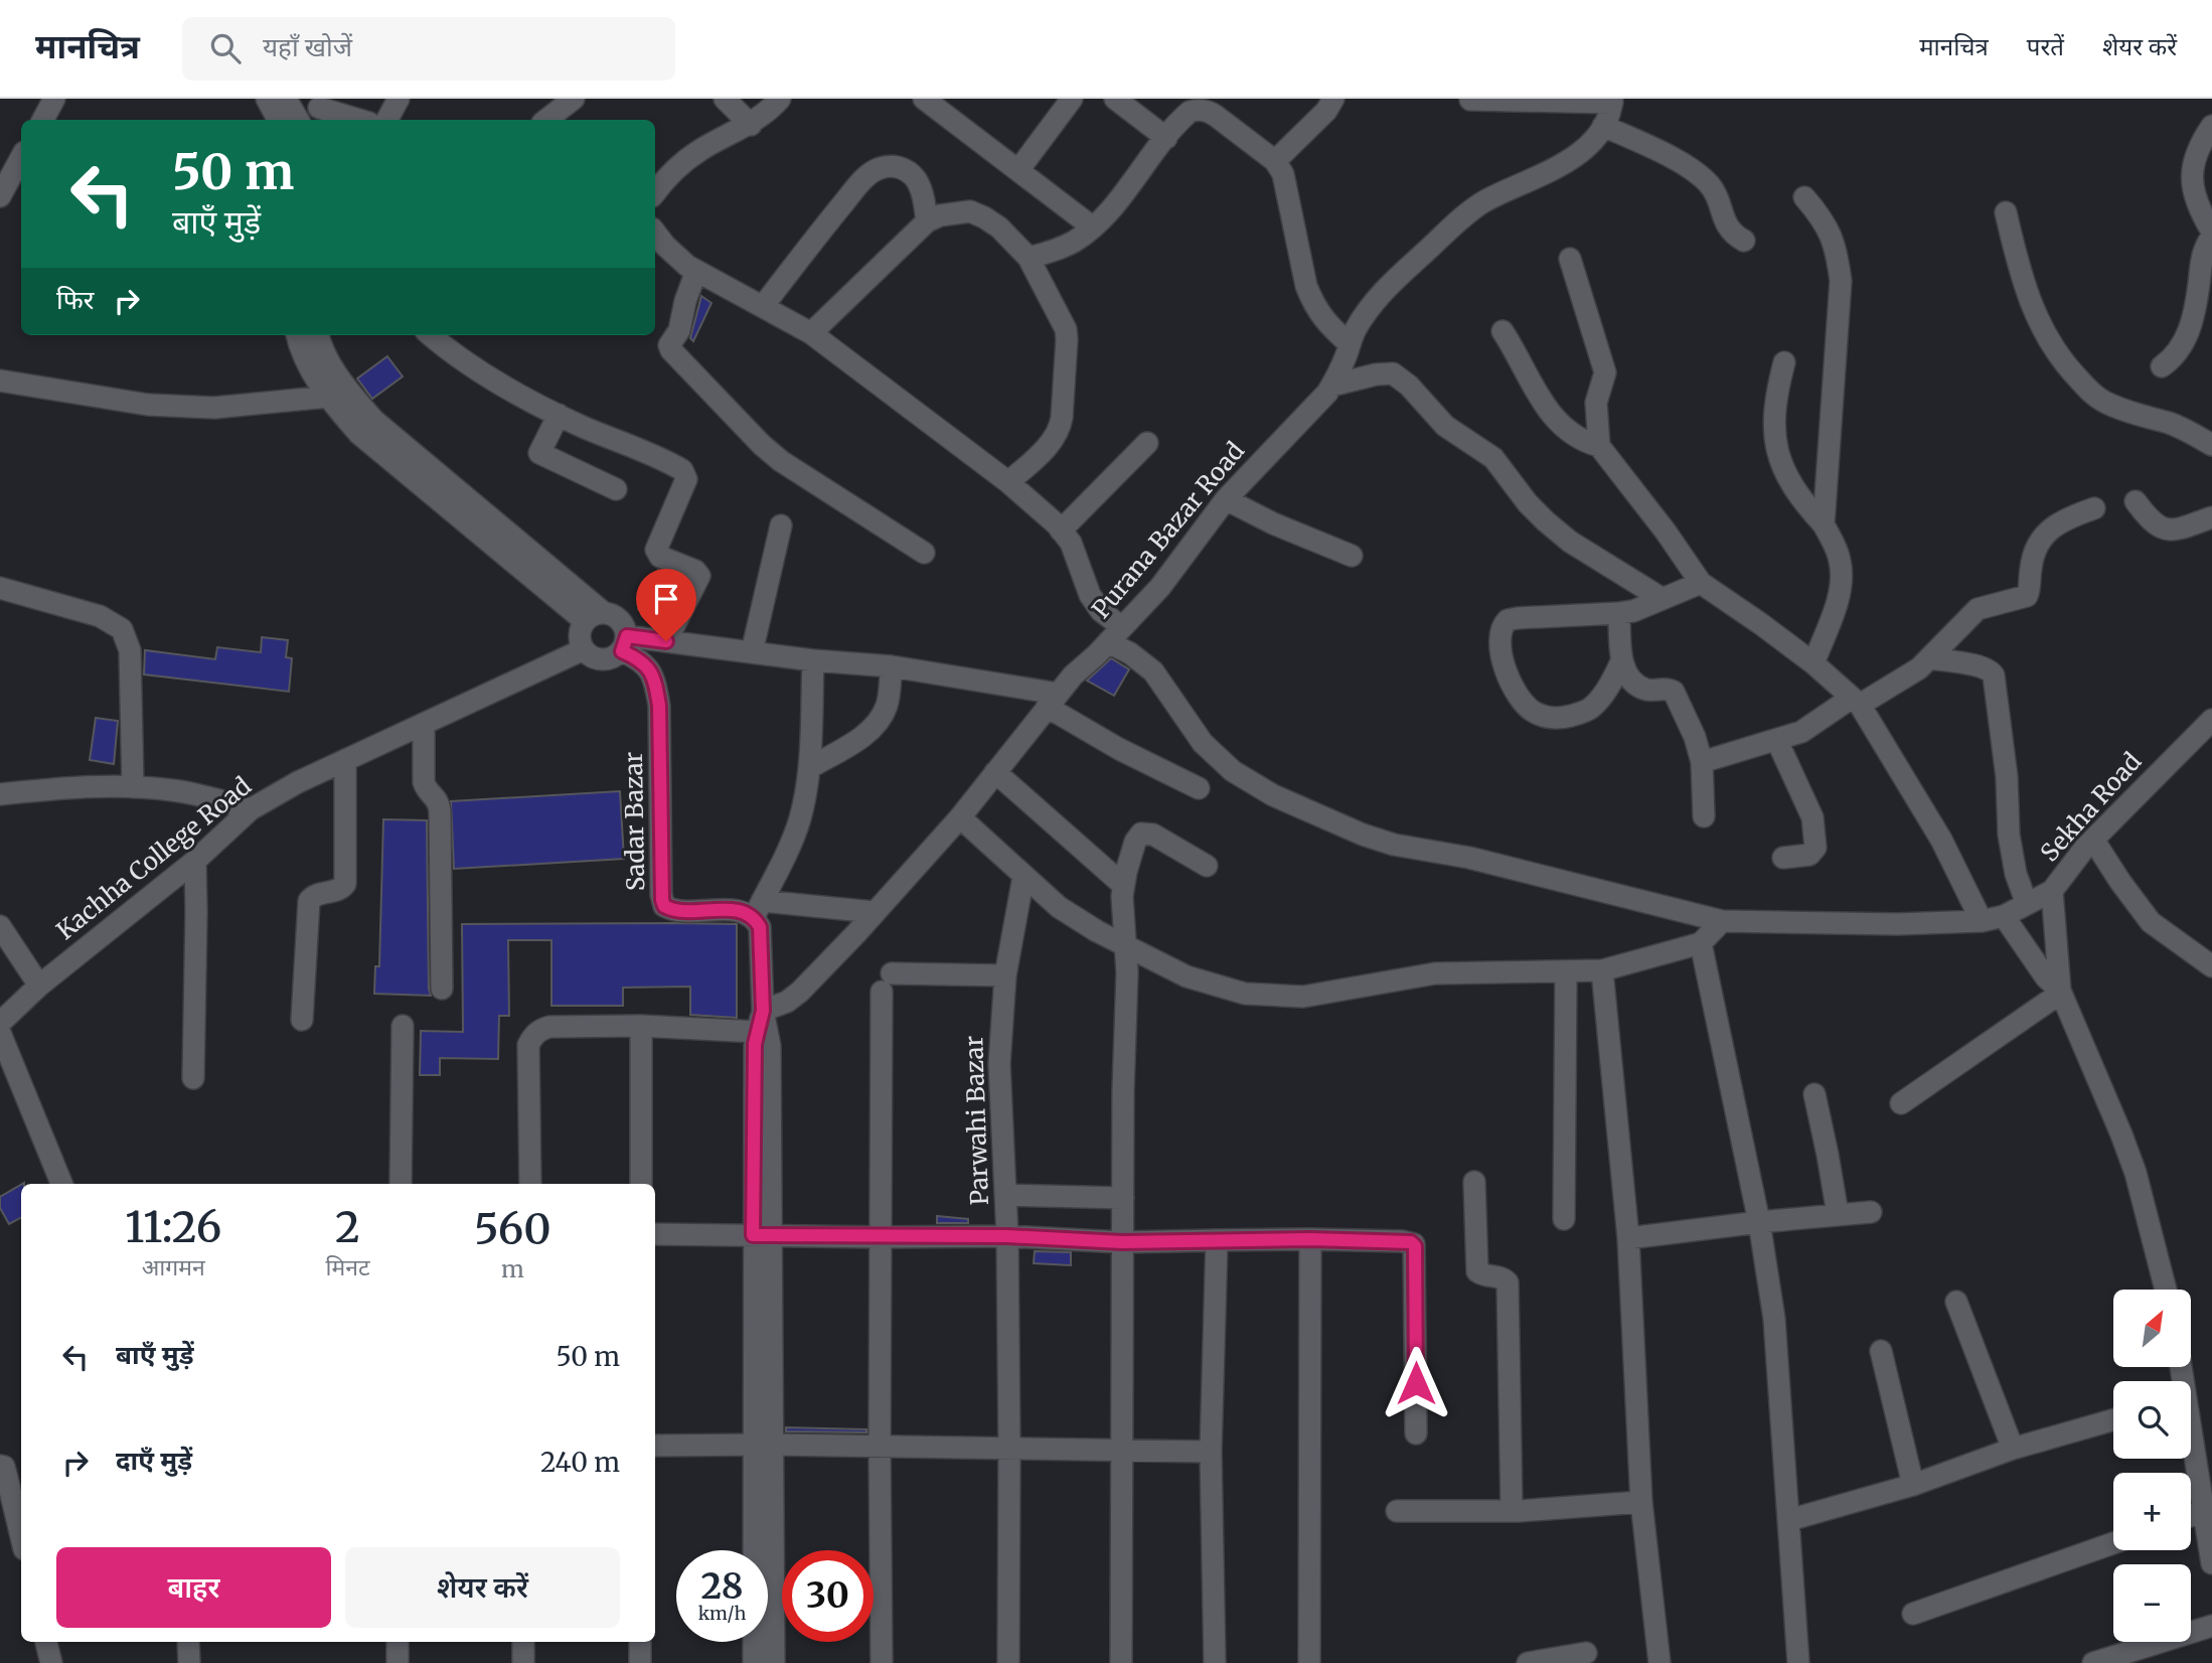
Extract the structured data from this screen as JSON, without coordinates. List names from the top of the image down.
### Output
{
  "streets": {
    "street": [
      "Purana Bazar Road",
      "Sekha Road",
      "Sadar Bazar",
      "Kachha College Road",
      "Parwahi Bazar"
    ]
  },
  "crossings": [
    ["Sadar Bazar", "Kachha College Road"]
  ],
  "north": "top right",
  "page": {
    "header": "मानचित्र",
    "search": "यहाँ खोजें",
    "nav": ["मानचित्र", "परतें", "शेयर करें"],
    "turn": ["50 m", "बाएँ मुड़ें"],
    "then": "फिर",
    "eta": [
      "11:26",
      "आगमन",
      "2",
      "मिनट",
      "560",
      "m"
    ],
    "map_buttons": ["+", "−"],
    "list": [
      {
        "name": "बाएँ मुड़ें",
        "value": "50 m"
      },
      {
        "name": "दाएँ मुड़ें",
        "value": "240 m"
      }
    ],
    "buttons": ["बाहर", "शेयर करें"],
    "speed": "28 km/h",
    "limit": "30"
  }
}
